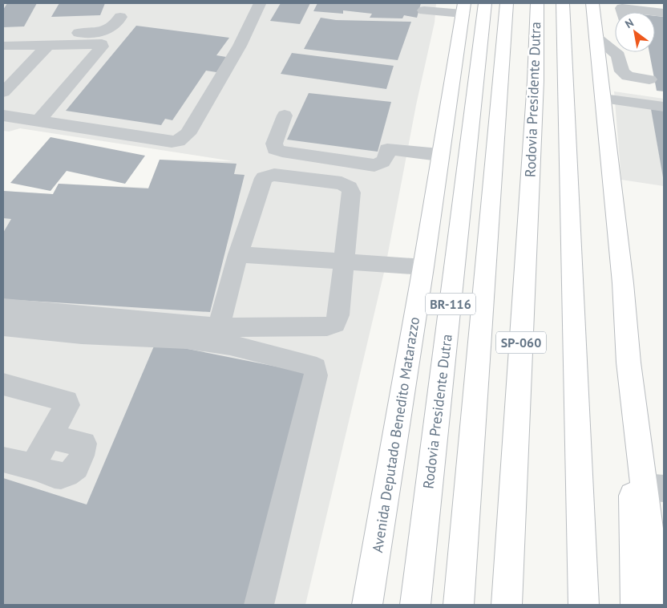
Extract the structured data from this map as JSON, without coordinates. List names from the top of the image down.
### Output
{
  "streets": {
    "main road": [
      "Rodovia Presidente Dutra",
      "BR-116",
      "SP-060",
      "Avenida Deputado Benedito Matarazzo"
    ]
  },
  "north": "top left"
}
